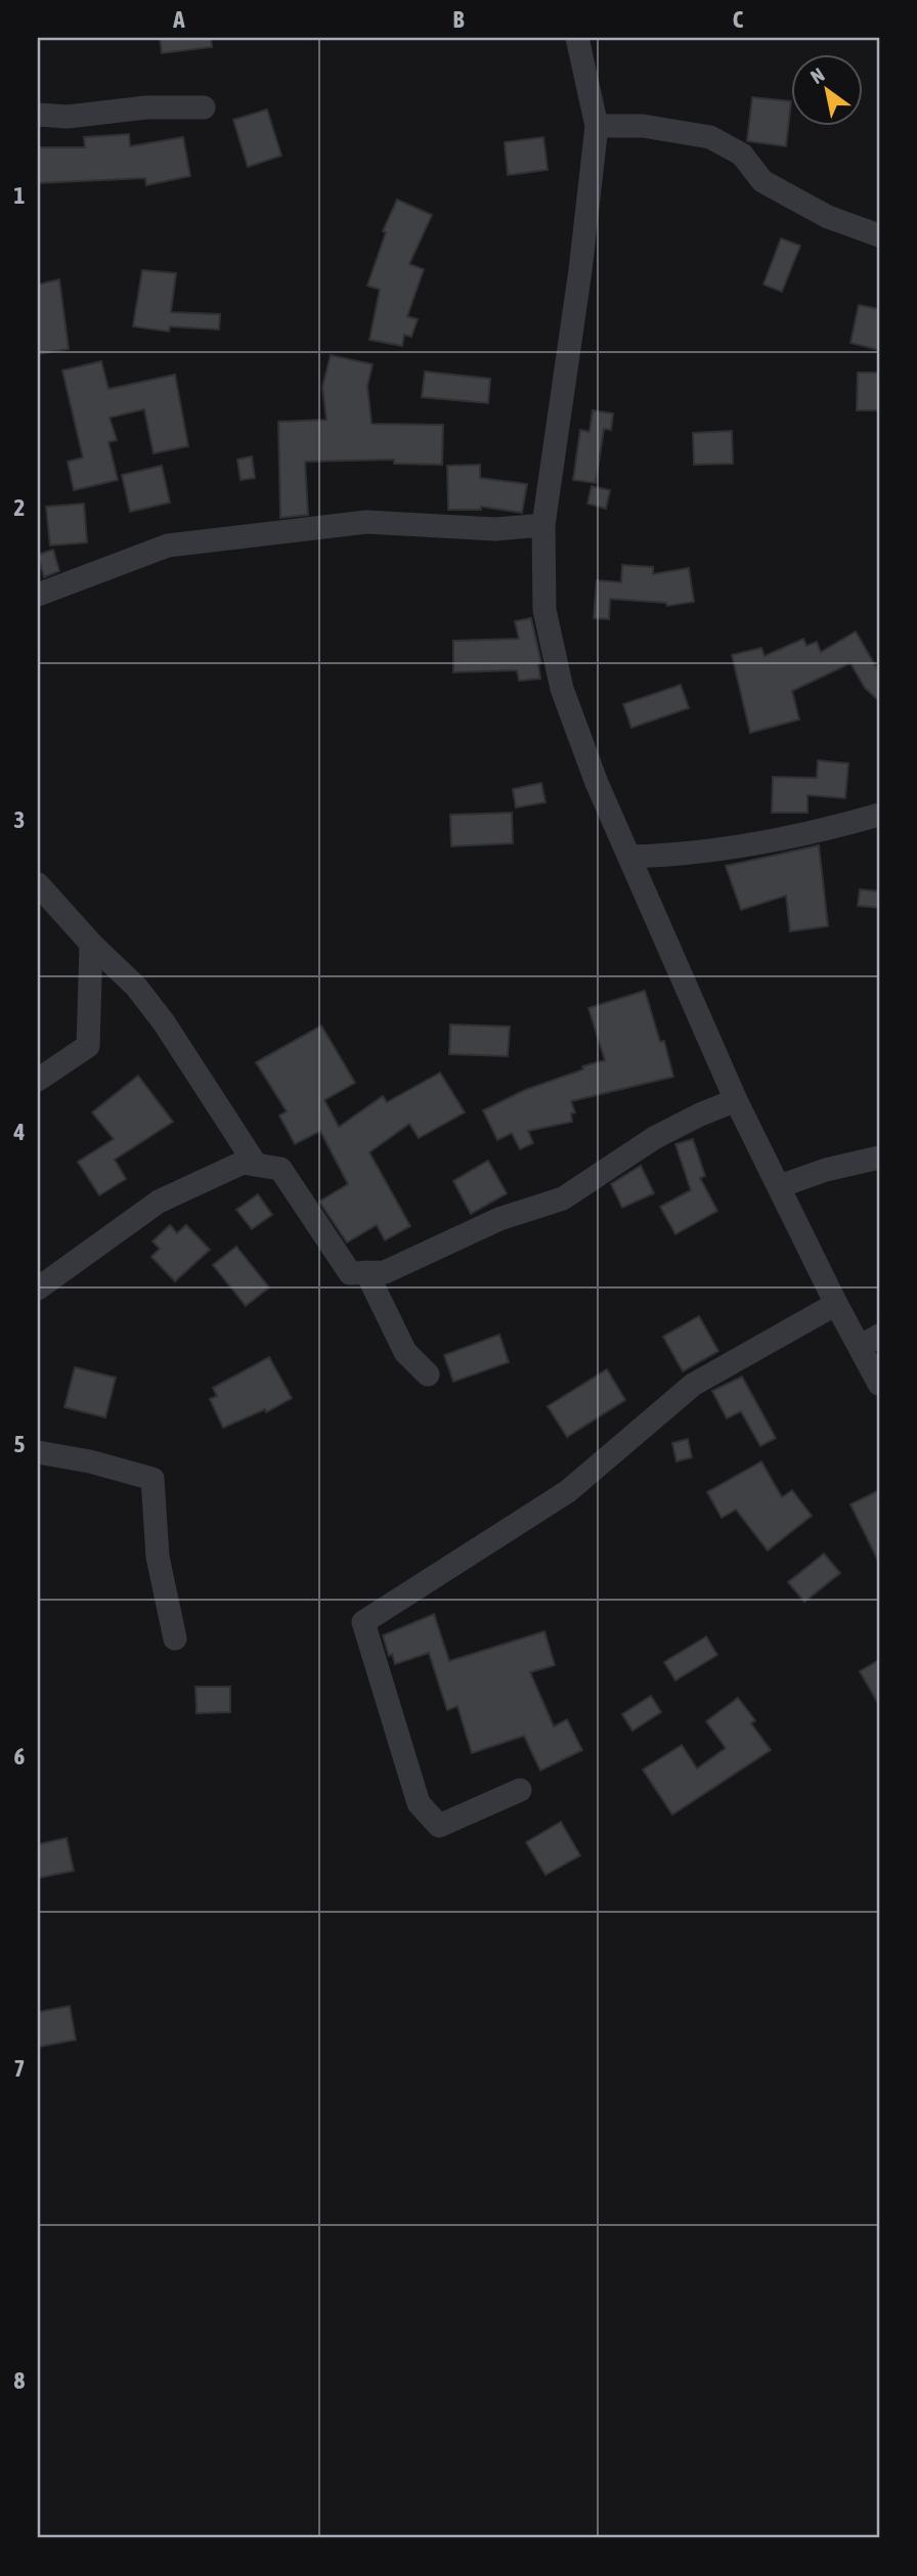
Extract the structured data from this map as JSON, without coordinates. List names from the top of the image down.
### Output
{
  "north": "top left",
  "grid": {
    "columns": ["A", "B", "C"],
    "rows": [
      "1",
      "2",
      "3",
      "4",
      "5",
      "6",
      "7",
      "8"
    ]
  }
}
